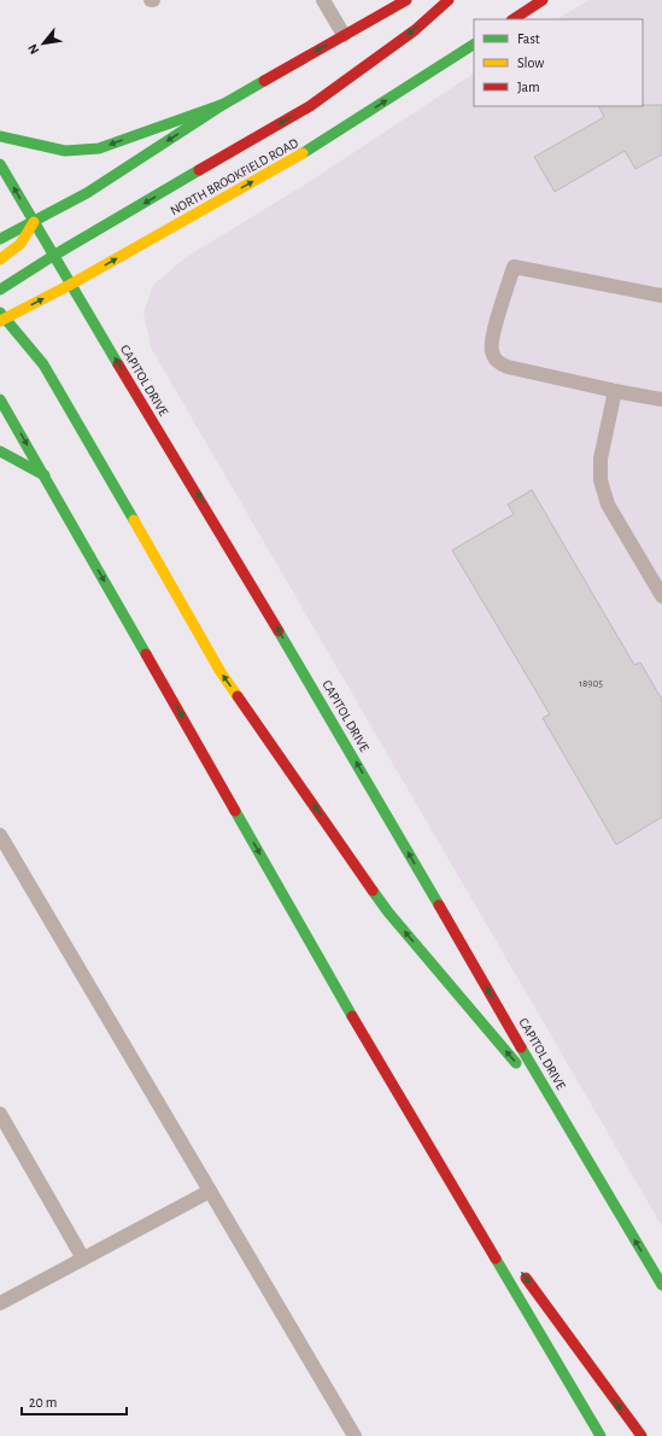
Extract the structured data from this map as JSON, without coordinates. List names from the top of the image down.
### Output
{
  "streets": {
    "main road": ["NORTH BROOKFIELD ROAD", "CAPITOL DRIVE"]
  },
  "crossings": [
    ["NORTH BROOKFIELD ROAD", "CAPITOL DRIVE"]
  ],
  "house_numbers": ["18905"],
  "legend": ["Fast", "Slow", "Jam"],
  "scale_bar": "20 m",
  "north": "bottom left"
}
